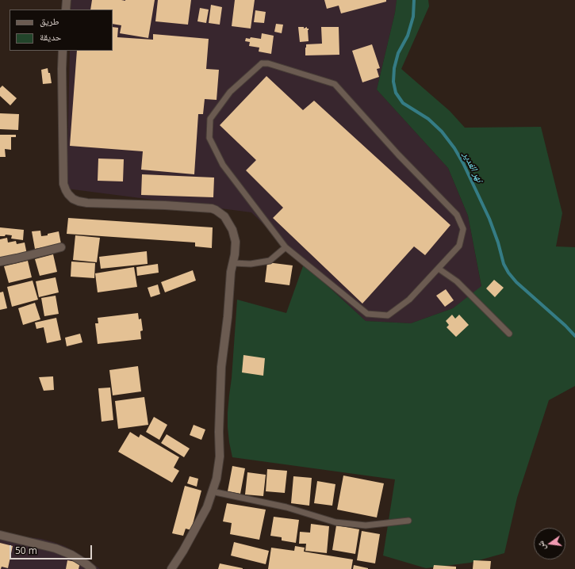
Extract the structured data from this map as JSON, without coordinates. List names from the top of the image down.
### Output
{
  "water": ["نهر الغدير"],
  "legend": ["طريق", "حديقة"],
  "scale_bar": "50 m",
  "north": "left"
}
